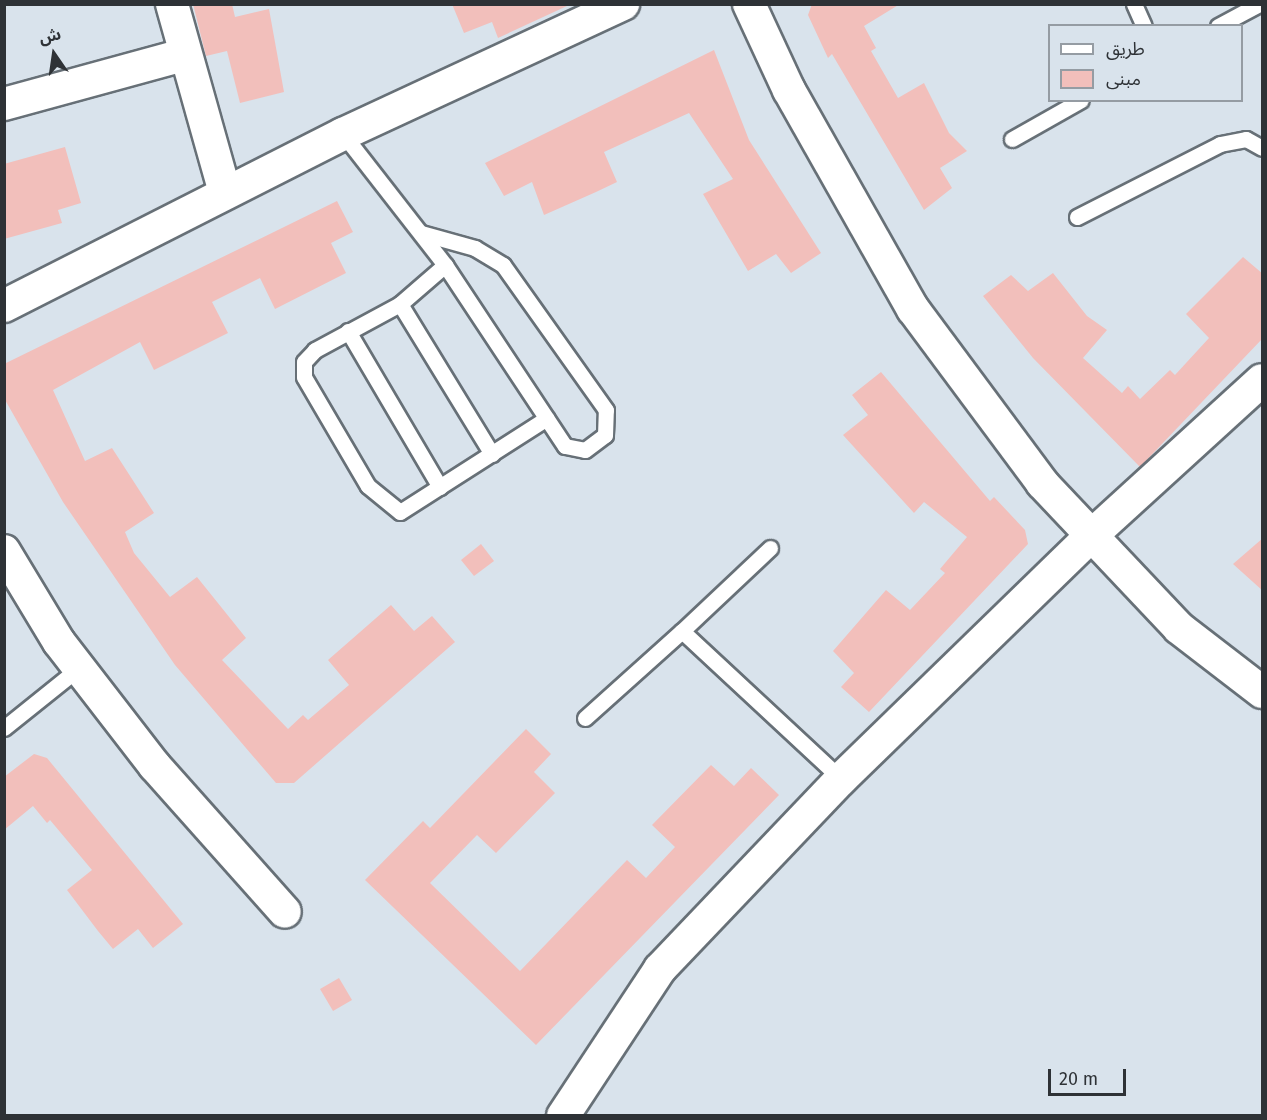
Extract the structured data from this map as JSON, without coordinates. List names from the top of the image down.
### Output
{
  "legend": ["طريق", "مبنى"],
  "scale_bar": "20 m",
  "north": "top"
}
